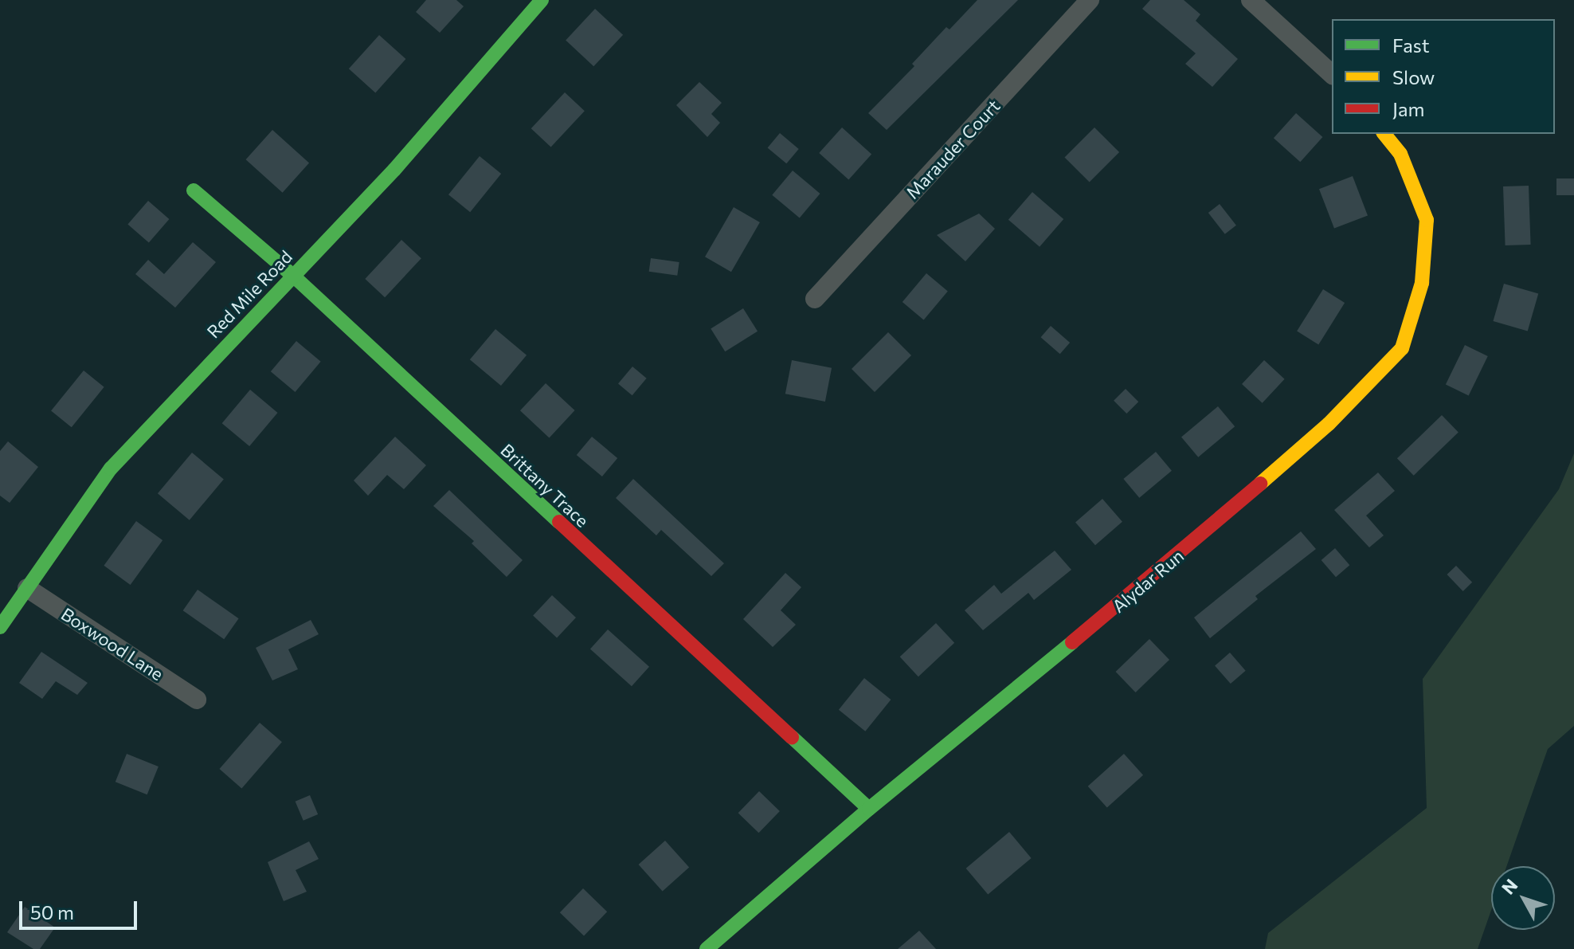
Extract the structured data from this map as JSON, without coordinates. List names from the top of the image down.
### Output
{
  "streets": {
    "street": [
      "Marauder Court",
      "Red Mile Road",
      "Brittany Trace",
      "Alydar Run",
      "Boxwood Lane"
    ]
  },
  "crossings": [
    ["Red Mile Road", "Brittany Trace"],
    ["Red Mile Road", "Boxwood Lane"],
    ["Brittany Trace", "Alydar Run"]
  ],
  "legend": ["Fast", "Slow", "Jam"],
  "scale_bar": "50 m",
  "north": "top left"
}
